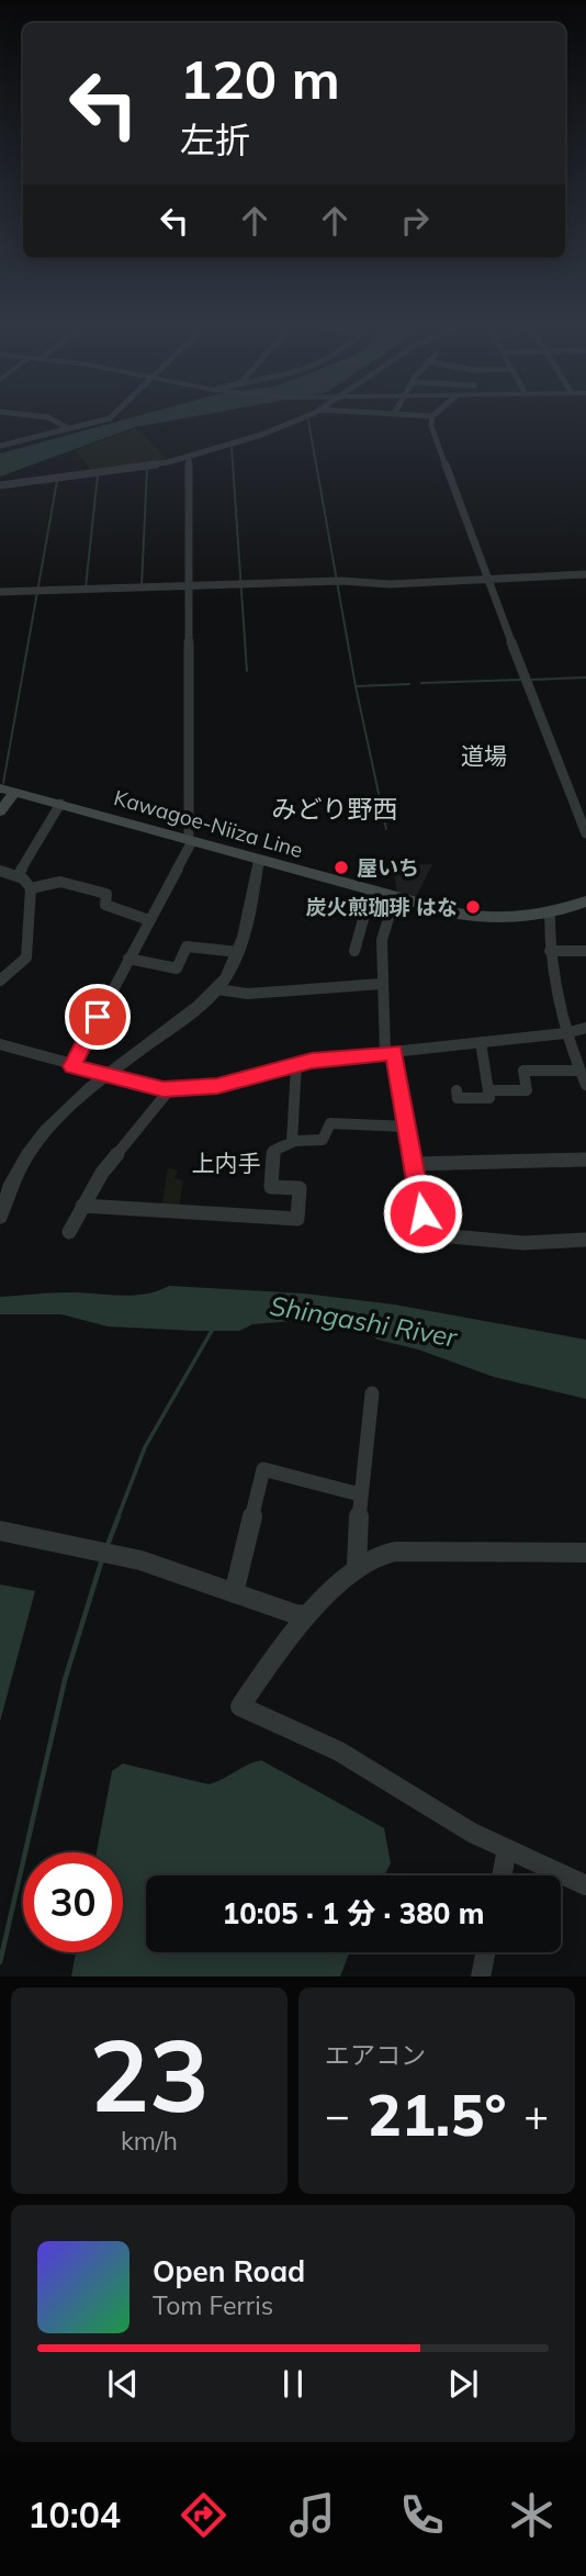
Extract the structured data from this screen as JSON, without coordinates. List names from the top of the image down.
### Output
{
  "streets": {
    "main road": ["Kawagoe-Niiza Line"]
  },
  "districts": ["道場", "みどり野西", "上内手"],
  "water": ["Shingashi River"],
  "places": ["屋いち", "炭火煎珈琲 はな"],
  "page": {
    "turn": ["120 m", "左折"],
    "limit": "30",
    "trip": "10:05 · 1 分 · 380 m",
    "tile": [
      ["23", "km/h"],
      "エアコン"
    ],
    "heat": ["−", "21.5°", "+"],
    "song": ["Open Road", "Tom Ferris"],
    "tabs": "10:04"
  }
}
